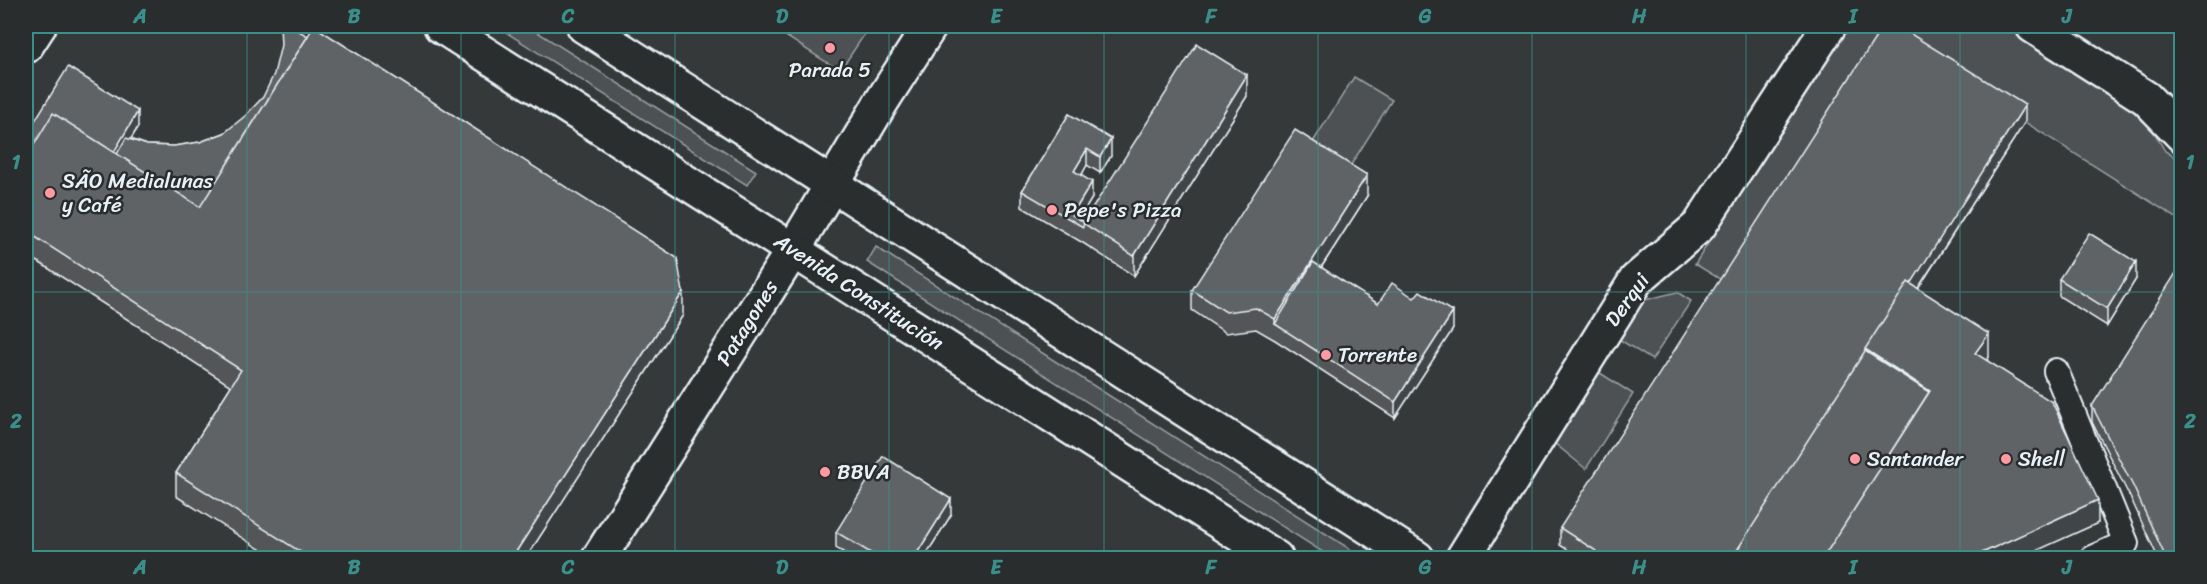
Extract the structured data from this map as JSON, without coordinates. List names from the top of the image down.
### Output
{
  "streets": {
    "main road": ["Avenida Constitución", "Derqui", "Patagones"]
  },
  "crossings": [
    ["Avenida Constitución", "Patagones"]
  ],
  "places": [
    "Parada 5",
    "SÃO Medialunas y Café",
    "Pepe's Pizza",
    "Torrente",
    "Santander",
    "Shell",
    "BBVA"
  ],
  "grid": {
    "columns": [
      "A",
      "B",
      "C",
      "D",
      "E",
      "F",
      "G",
      "H",
      "I",
      "J"
    ],
    "rows": ["1", "2"]
  }
}
